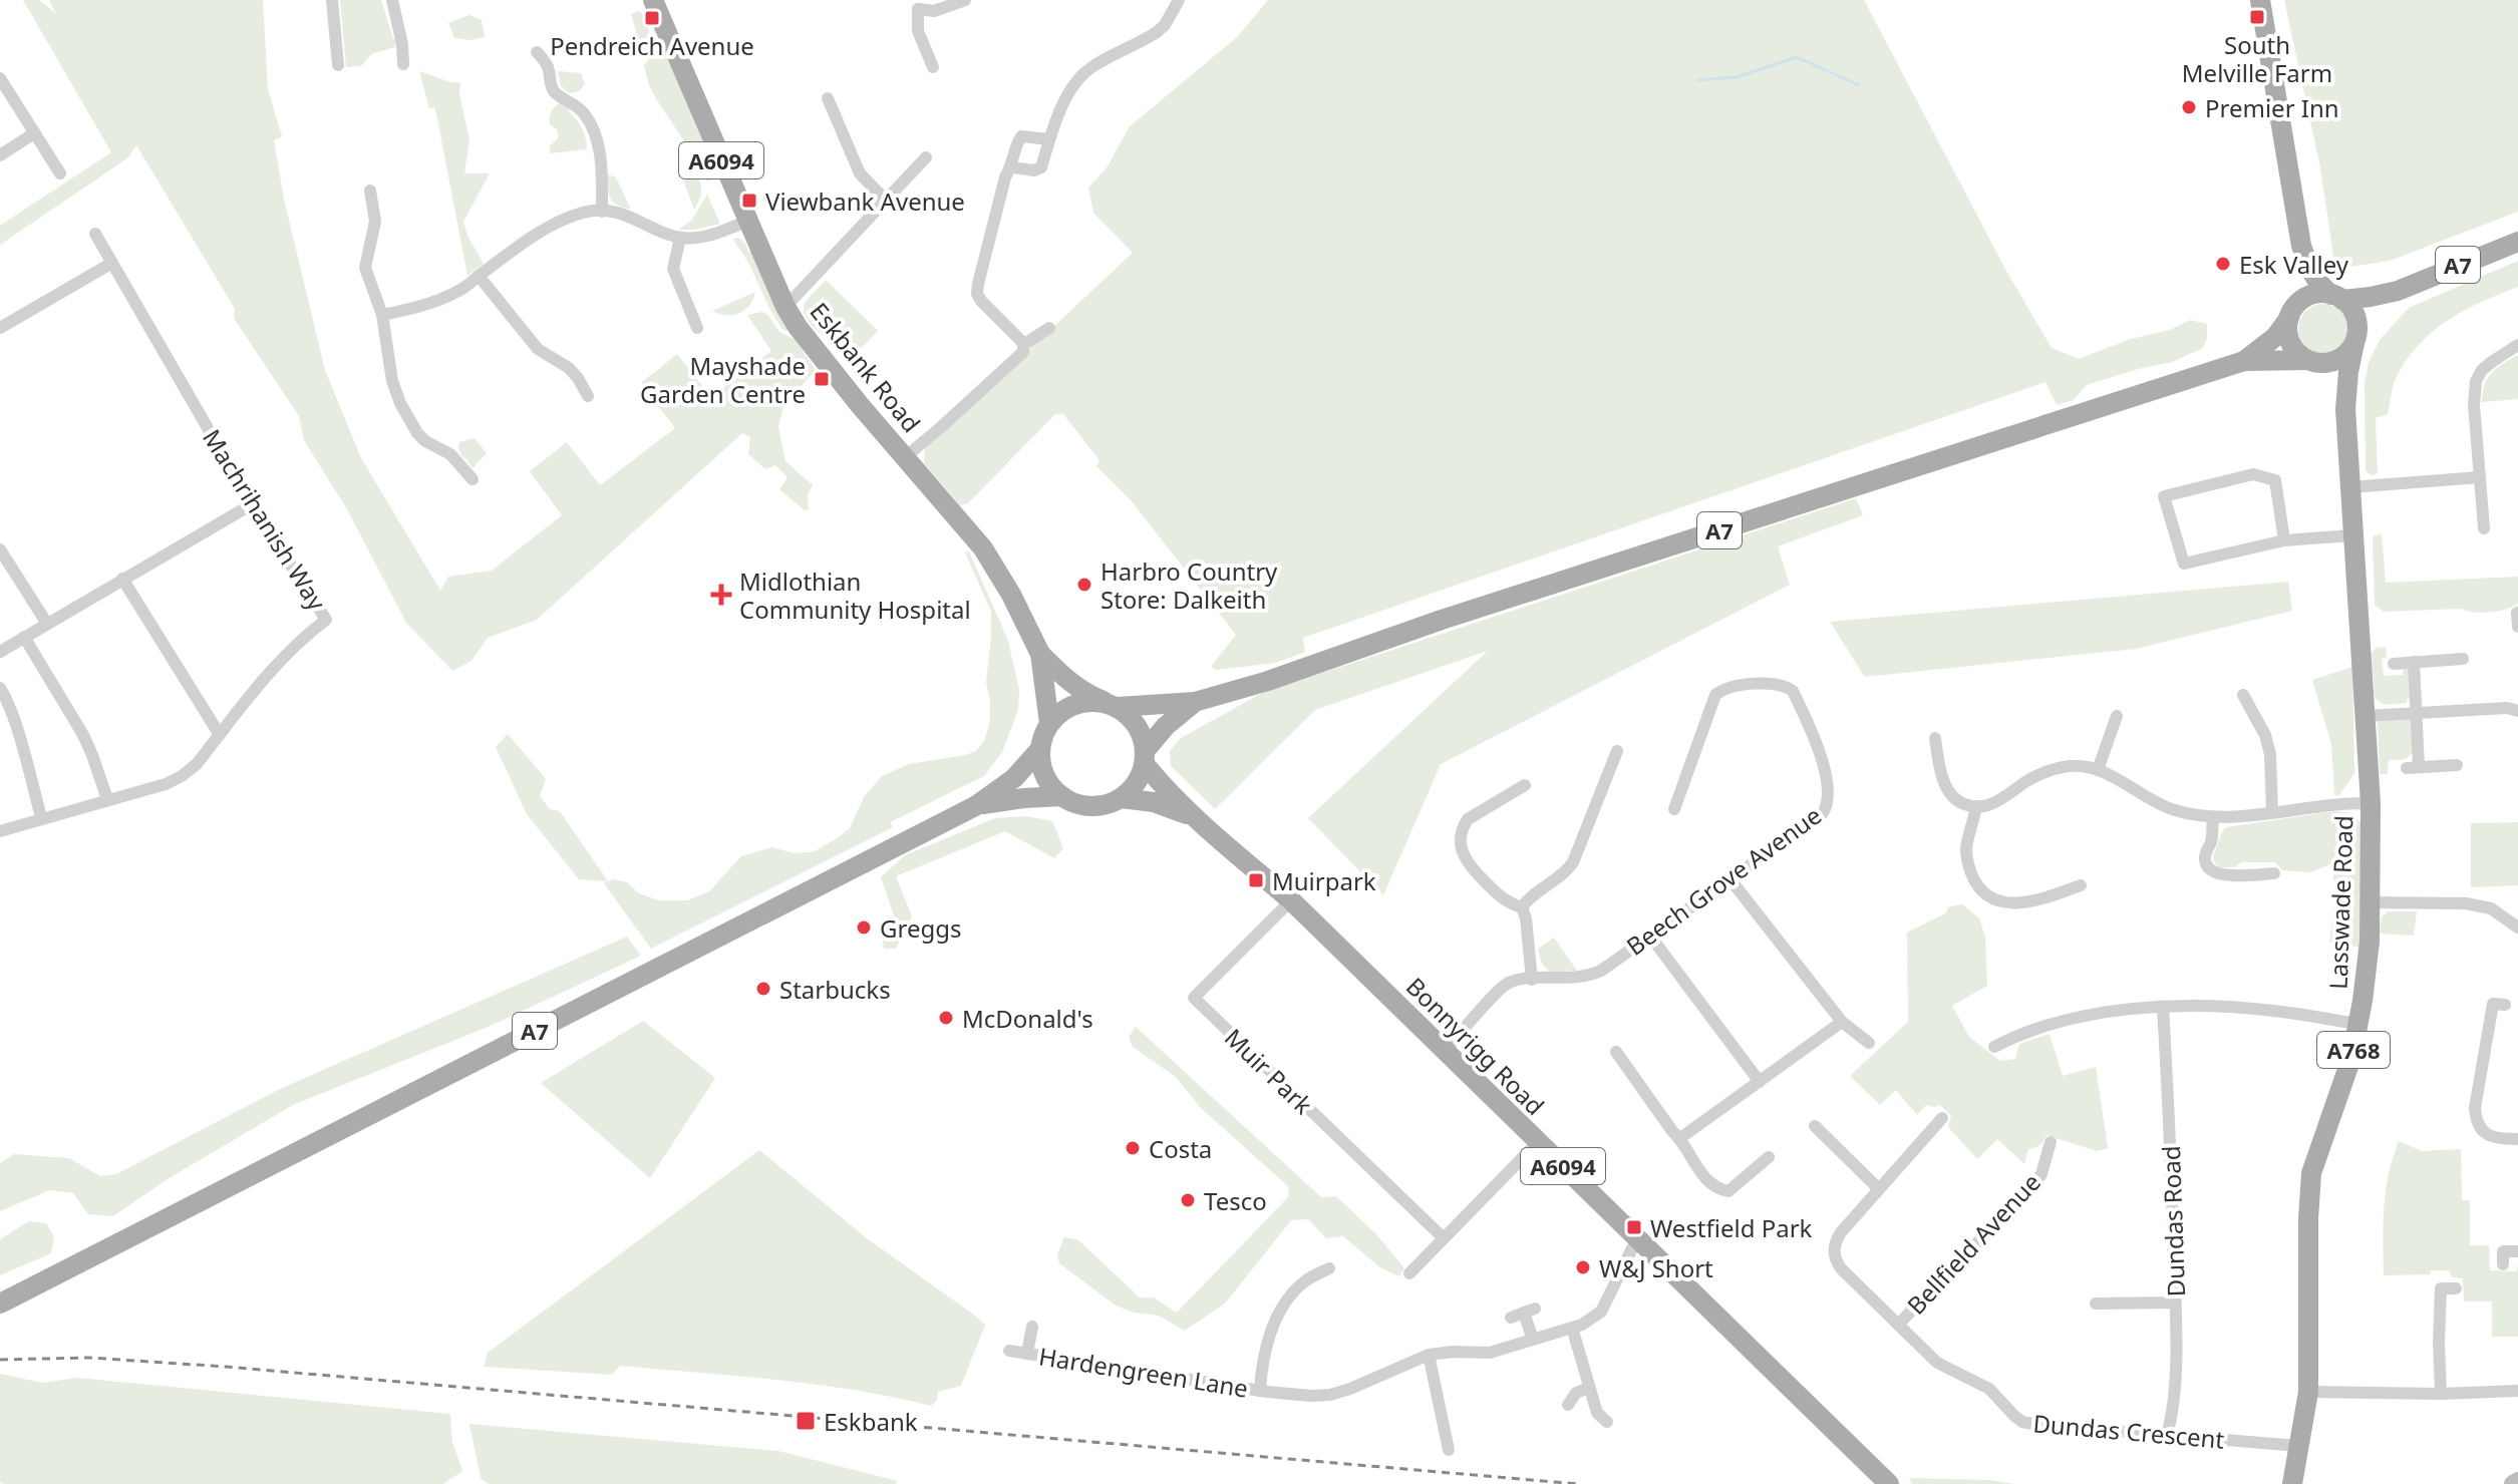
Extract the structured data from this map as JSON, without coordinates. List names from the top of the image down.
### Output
{
  "streets": {
    "main road": [
      "A6094",
      "A7",
      "Eskbank Road",
      "Lasswade Road",
      "Bonnyrigg Road",
      "A768"
    ],
    "street": [
      "Machrihanish Way",
      "Beech Grove Avenue",
      "Muir Park",
      "Dundas Road",
      "Bellfield Avenue",
      "Hardengreen Lane",
      "Dundas Crescent"
    ]
  },
  "crossings": [
    ["A7", "Eskbank Road"],
    ["A7", "Lasswade Road"],
    ["A7", "Bonnyrigg Road"],
    ["Eskbank Road", "Bonnyrigg Road"],
    ["Beech Grove Avenue", "Bonnyrigg Road"],
    ["Lasswade Road", "Dundas Crescent"],
    ["Bonnyrigg Road", "Muir Park"],
    ["Dundas Road", "Dundas Crescent"],
    ["Bellfield Avenue", "Dundas Crescent"]
  ],
  "places": {
    "transit": [
      "South Melville Farm",
      "Pendreich Avenue",
      "Viewbank Avenue",
      "Mayshade Garden Centre",
      "Muirpark",
      "Westfield Park",
      "Eskbank"
    ],
    "other": [
      "Premier Inn",
      "Esk Valley",
      "Harbro Country Store: Dalkeith",
      "Greggs",
      "Starbucks",
      "McDonald's",
      "Costa",
      "Tesco",
      "W&J Short"
    ],
    "health": ["Midlothian Community Hospital"]
  }
}
